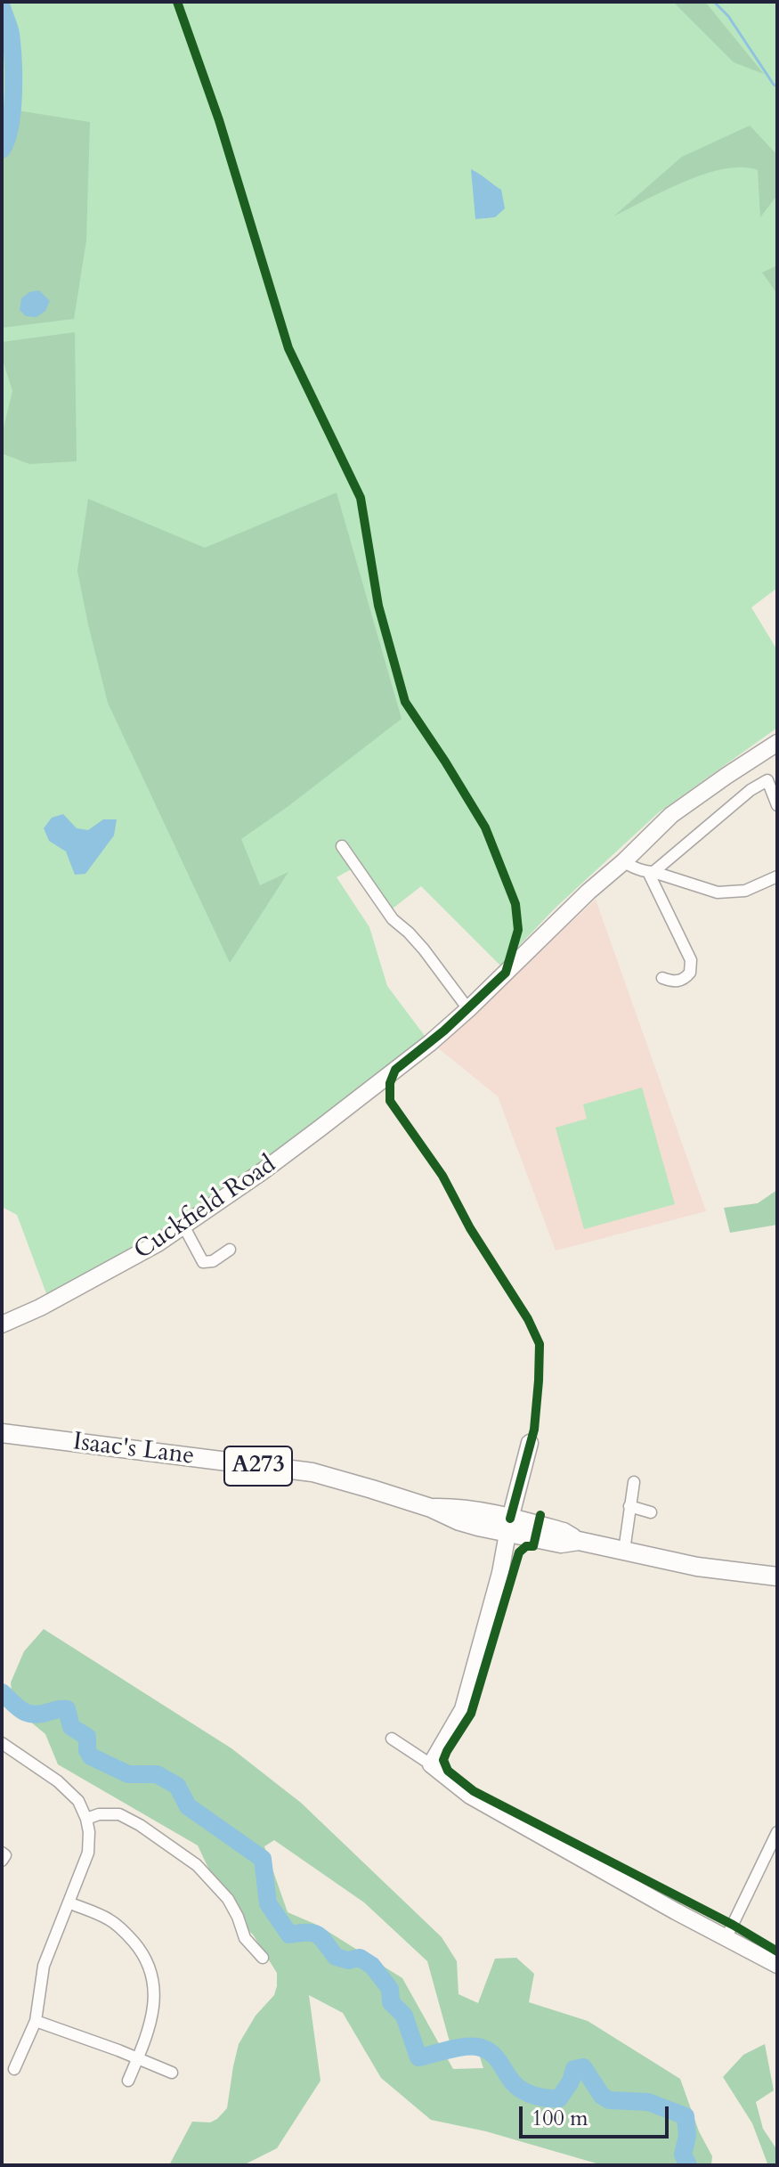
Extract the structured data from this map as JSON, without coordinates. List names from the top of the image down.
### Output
{
  "streets": {
    "main road": ["Cuckfield Road", "Isaac's Lane", "A273"]
  },
  "scale_bar": "100 m"
}
